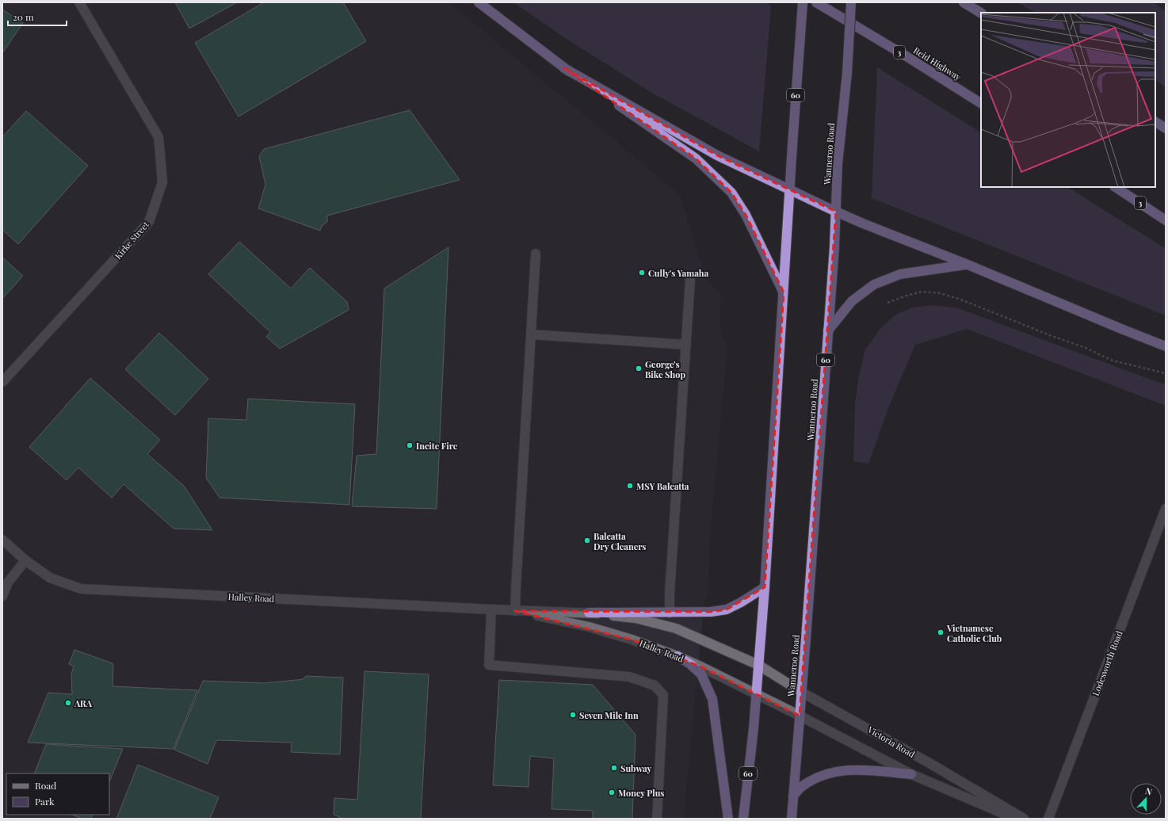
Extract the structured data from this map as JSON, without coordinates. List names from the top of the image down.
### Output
{
  "streets": {
    "highway": [
      "3",
      "Reid Highway",
      "60",
      "Wanneroo Road"
    ],
    "street": [
      "Kirke Street",
      "Halley Road",
      "Lodesworth Road",
      "Victoria Road"
    ]
  },
  "crossings": [
    ["60", "Halley Road"],
    ["60", "Victoria Road"],
    ["Wanneroo Road", "Halley Road"],
    ["Wanneroo Road", "Victoria Road"],
    ["Halley Road", "Victoria Road"]
  ],
  "places": [
    "Cully's Yamaha",
    "George's Bike Shop",
    "Incite Fire",
    "MSY Balcatta",
    "Balcatta Dry Cleaners",
    "Vietnamese Catholic Club",
    "ARA",
    "Seven Mile Inn",
    "Subway",
    "Money Plus"
  ],
  "legend": ["Road", "Park"],
  "scale_bar": "20 m",
  "north": "top"
}
